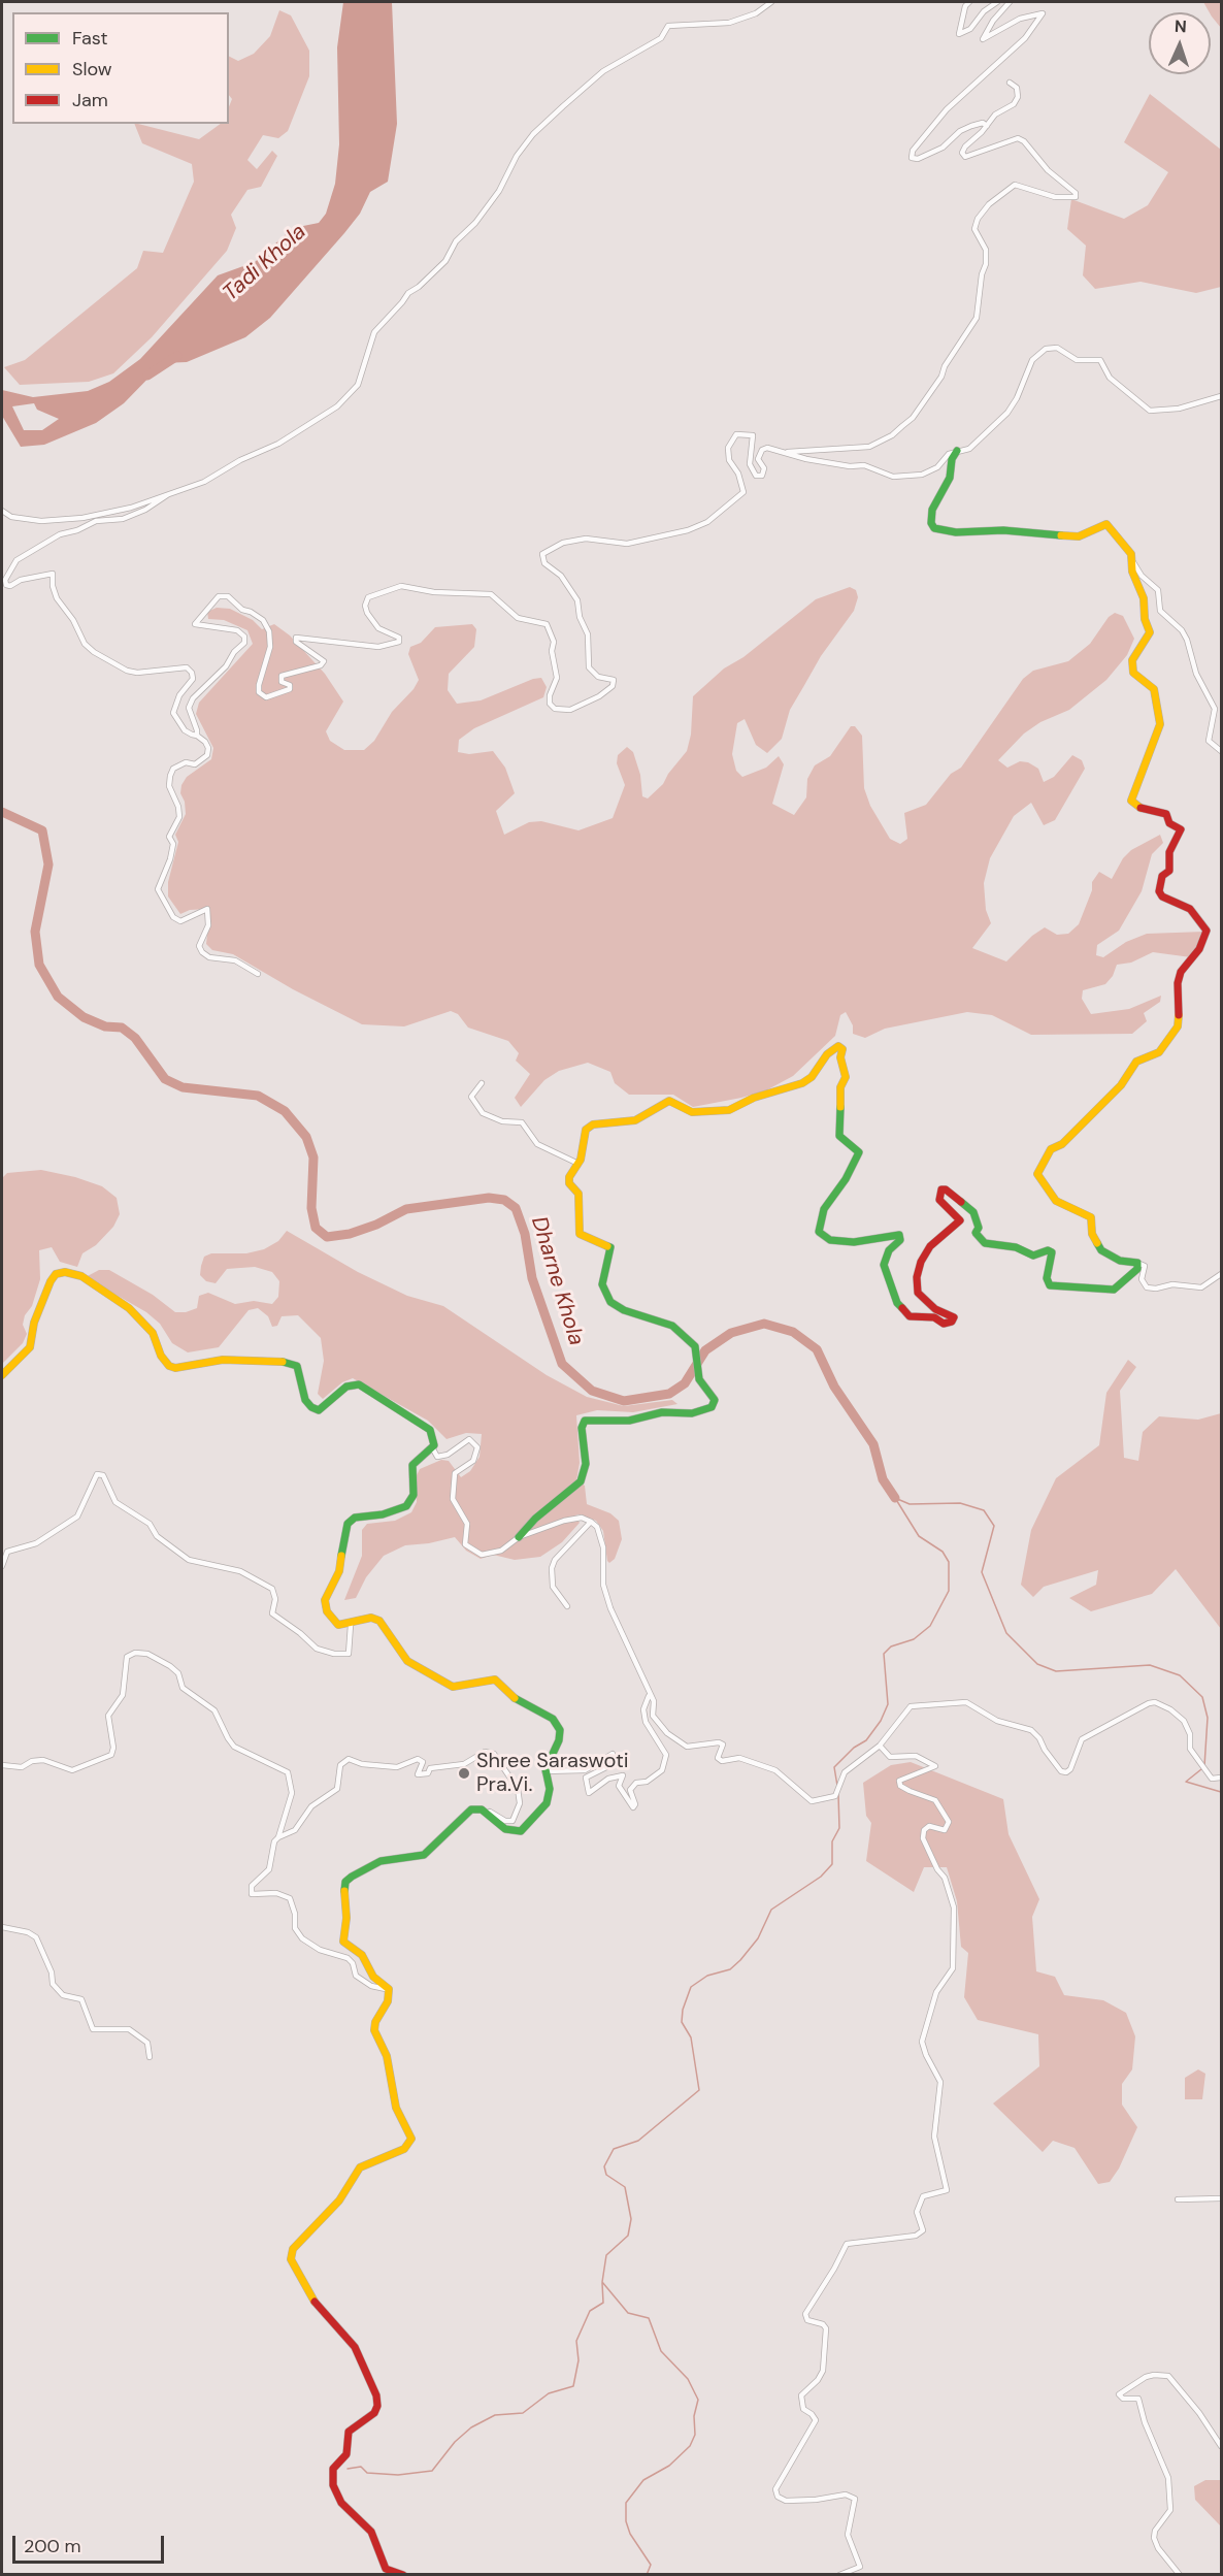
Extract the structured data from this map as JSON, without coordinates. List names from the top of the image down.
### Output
{
  "water": ["Tadi Khola", "Dharne Khola"],
  "places": ["Shree Saraswoti Pra.Vi."],
  "legend": ["Fast", "Slow", "Jam"],
  "scale_bar": "200 m",
  "north": "top"
}
